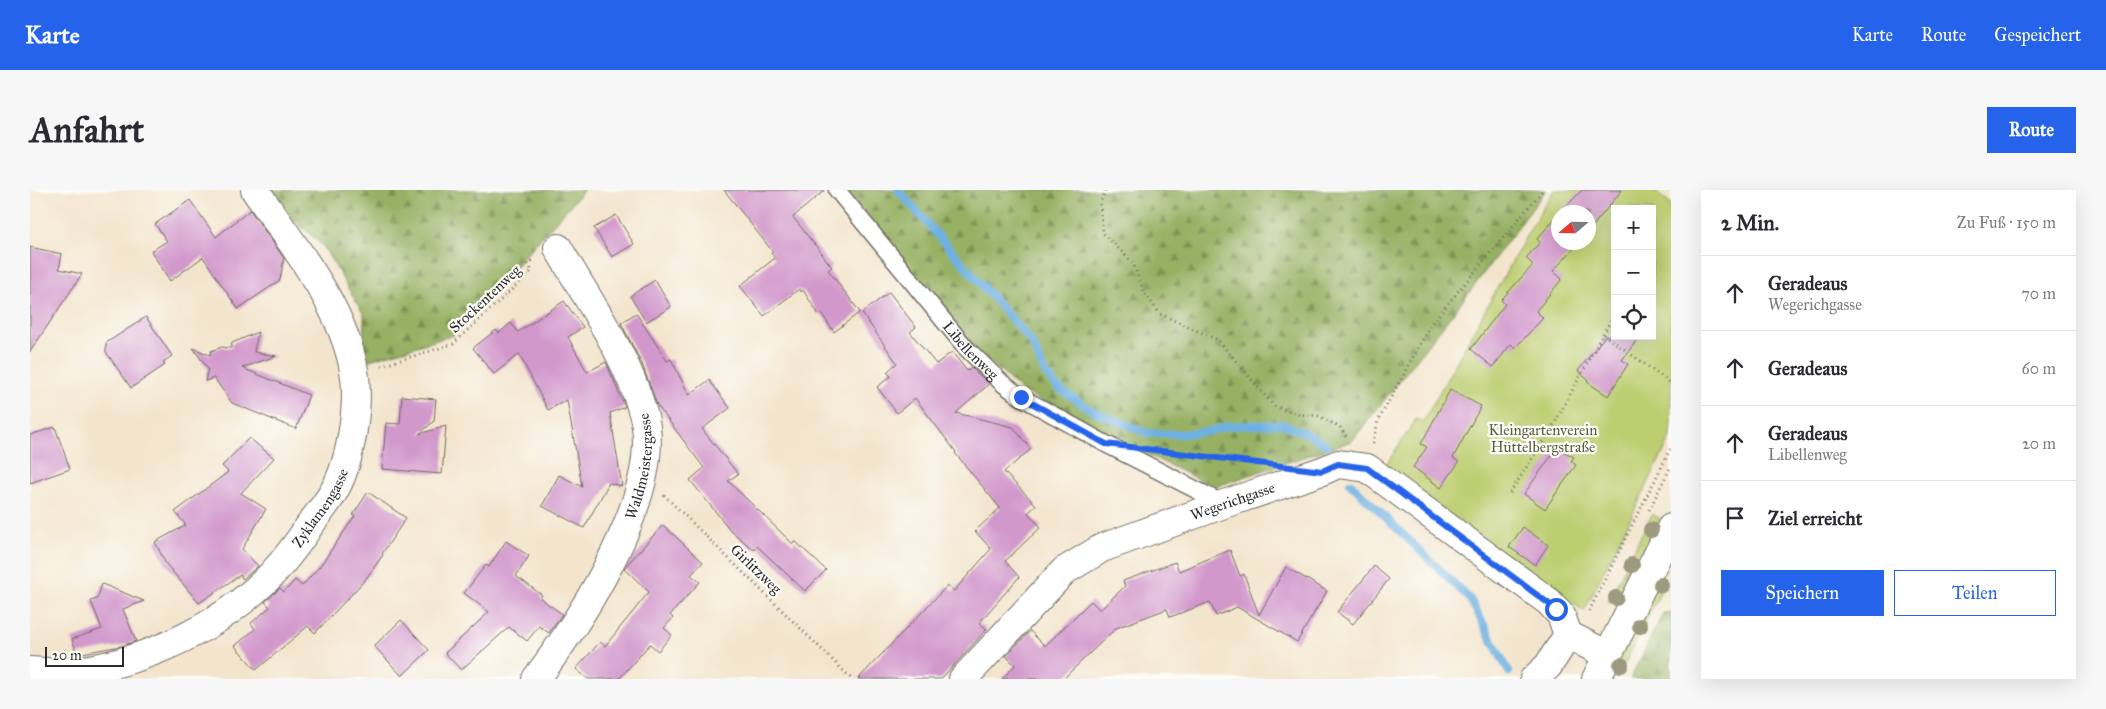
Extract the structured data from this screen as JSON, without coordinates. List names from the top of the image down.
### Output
{
  "streets": {
    "street": ["Waldmeistergasse", "Wegerichgasse", "Zyklamengasse"],
    "lane": ["Libellenweg"],
    "path": ["Stockentenweg", "Girlitzweg"]
  },
  "crossings": [
    ["Stockentenweg", "Waldmeistergasse"],
    ["Stockentenweg", "Zyklamengasse"],
    ["Libellenweg", "Wegerichgasse"],
    ["Waldmeistergasse", "Girlitzweg"]
  ],
  "parks": ["Kleingartenverein Hüttelbergstraße"],
  "scale_bar": "20 m",
  "north": "left",
  "page": {
    "header": "Karte",
    "nav": ["Karte", "Route", "Gespeichert"],
    "buttons": [
      "Route",
      ["Speichern", "Teilen"]
    ],
    "title": "Anfahrt",
    "heading": ["2 Min.", "Zu Fuß · 150 m"],
    "map_buttons": ["+", "−"],
    "list": [
      ["Geradeaus", "Wegerichgasse", "70 m"],
      ["Geradeaus", "60 m"],
      ["Geradeaus", "Libellenweg", "20 m"],
      "Ziel erreicht"
    ],
    "scale": "20 m"
  }
}
